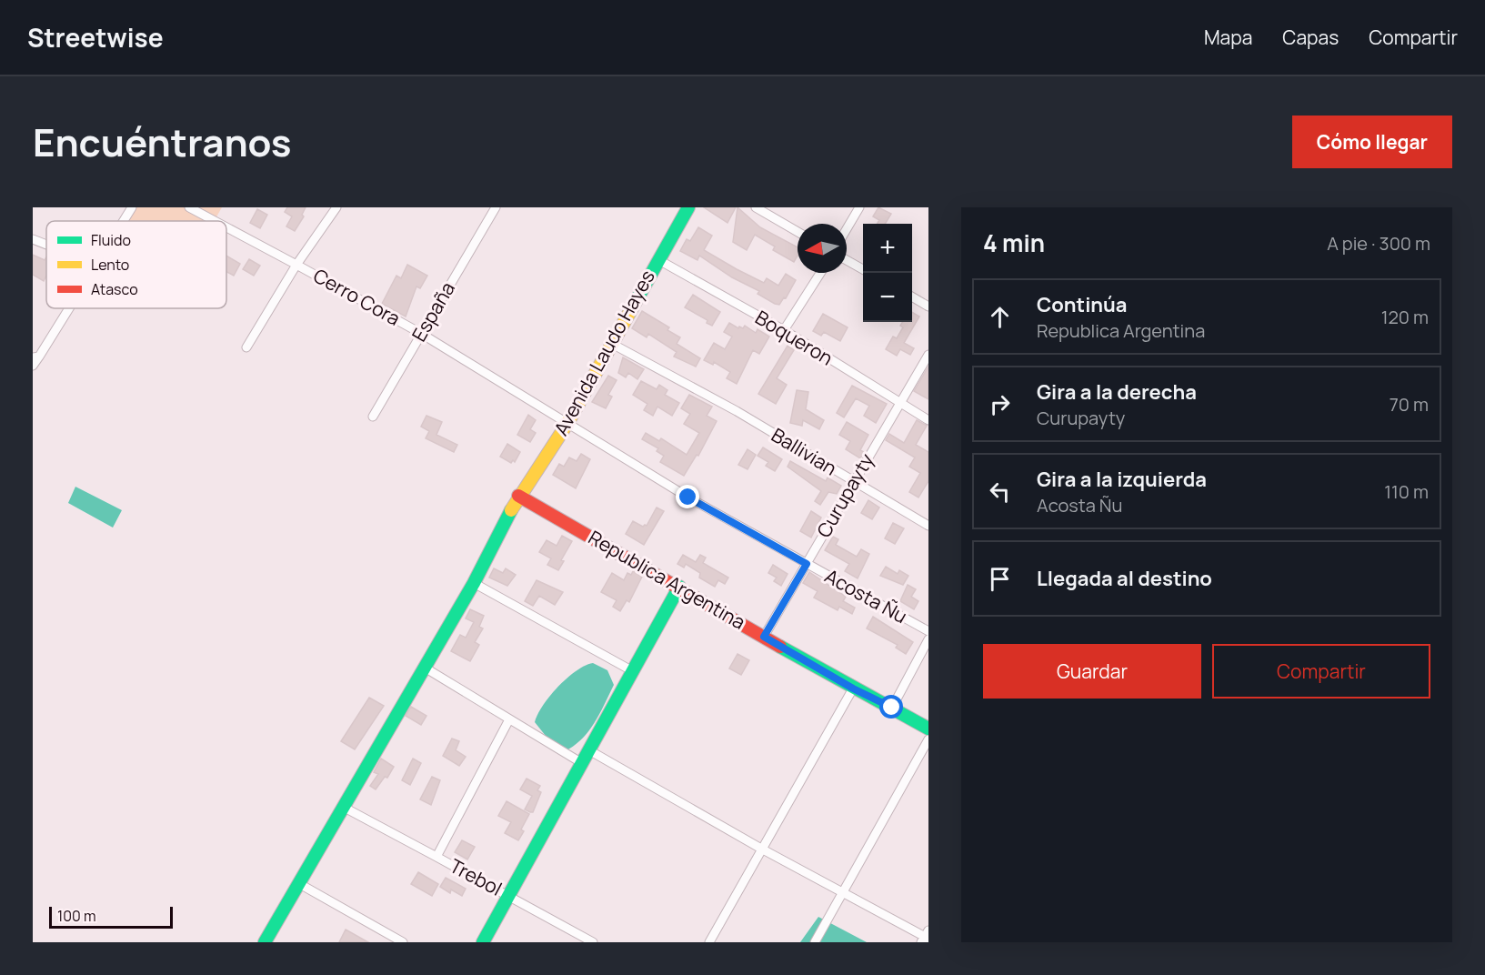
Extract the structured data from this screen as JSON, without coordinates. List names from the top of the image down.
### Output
{
  "streets": {
    "street": [
      "Cerro Cora",
      "España",
      "Boqueron",
      "Avenida Laudo Hayes",
      "Ballivian",
      "Curupayty",
      "Republica Argentina",
      "Acosta Ñu",
      "Trebol"
    ]
  },
  "crossings": [
    ["Cerro Cora", "España"],
    ["Cerro Cora", "Avenida Laudo Hayes"],
    ["Cerro Cora", "Acosta Ñu"],
    ["Boqueron", "Avenida Laudo Hayes"],
    ["Boqueron", "Curupayty"],
    ["Avenida Laudo Hayes", "Ballivian"],
    ["Avenida Laudo Hayes", "Republica Argentina"],
    ["Avenida Laudo Hayes", "Acosta Ñu"],
    ["Ballivian", "Curupayty"],
    ["Curupayty", "Republica Argentina"],
    ["Curupayty", "Acosta Ñu"]
  ],
  "legend": ["Fluido", "Lento", "Atasco"],
  "scale_bar": "100 m",
  "north": "left",
  "page": {
    "header": "Streetwise",
    "nav": ["Mapa", "Capas", "Compartir"],
    "title": "Encuéntranos",
    "buttons": [
      "Cómo llegar",
      ["Guardar", "Compartir"]
    ],
    "heading": ["4 min", "A pie · 300 m"],
    "map_buttons": ["+", "−"],
    "list": [
      ["Continúa", "Republica Argentina", "120 m"],
      ["Gira a la derecha", "Curupayty", "70 m"],
      ["Gira a la izquierda", "Acosta Ñu", "110 m"],
      "Llegada al destino"
    ],
    "scale": "100 m"
  }
}
